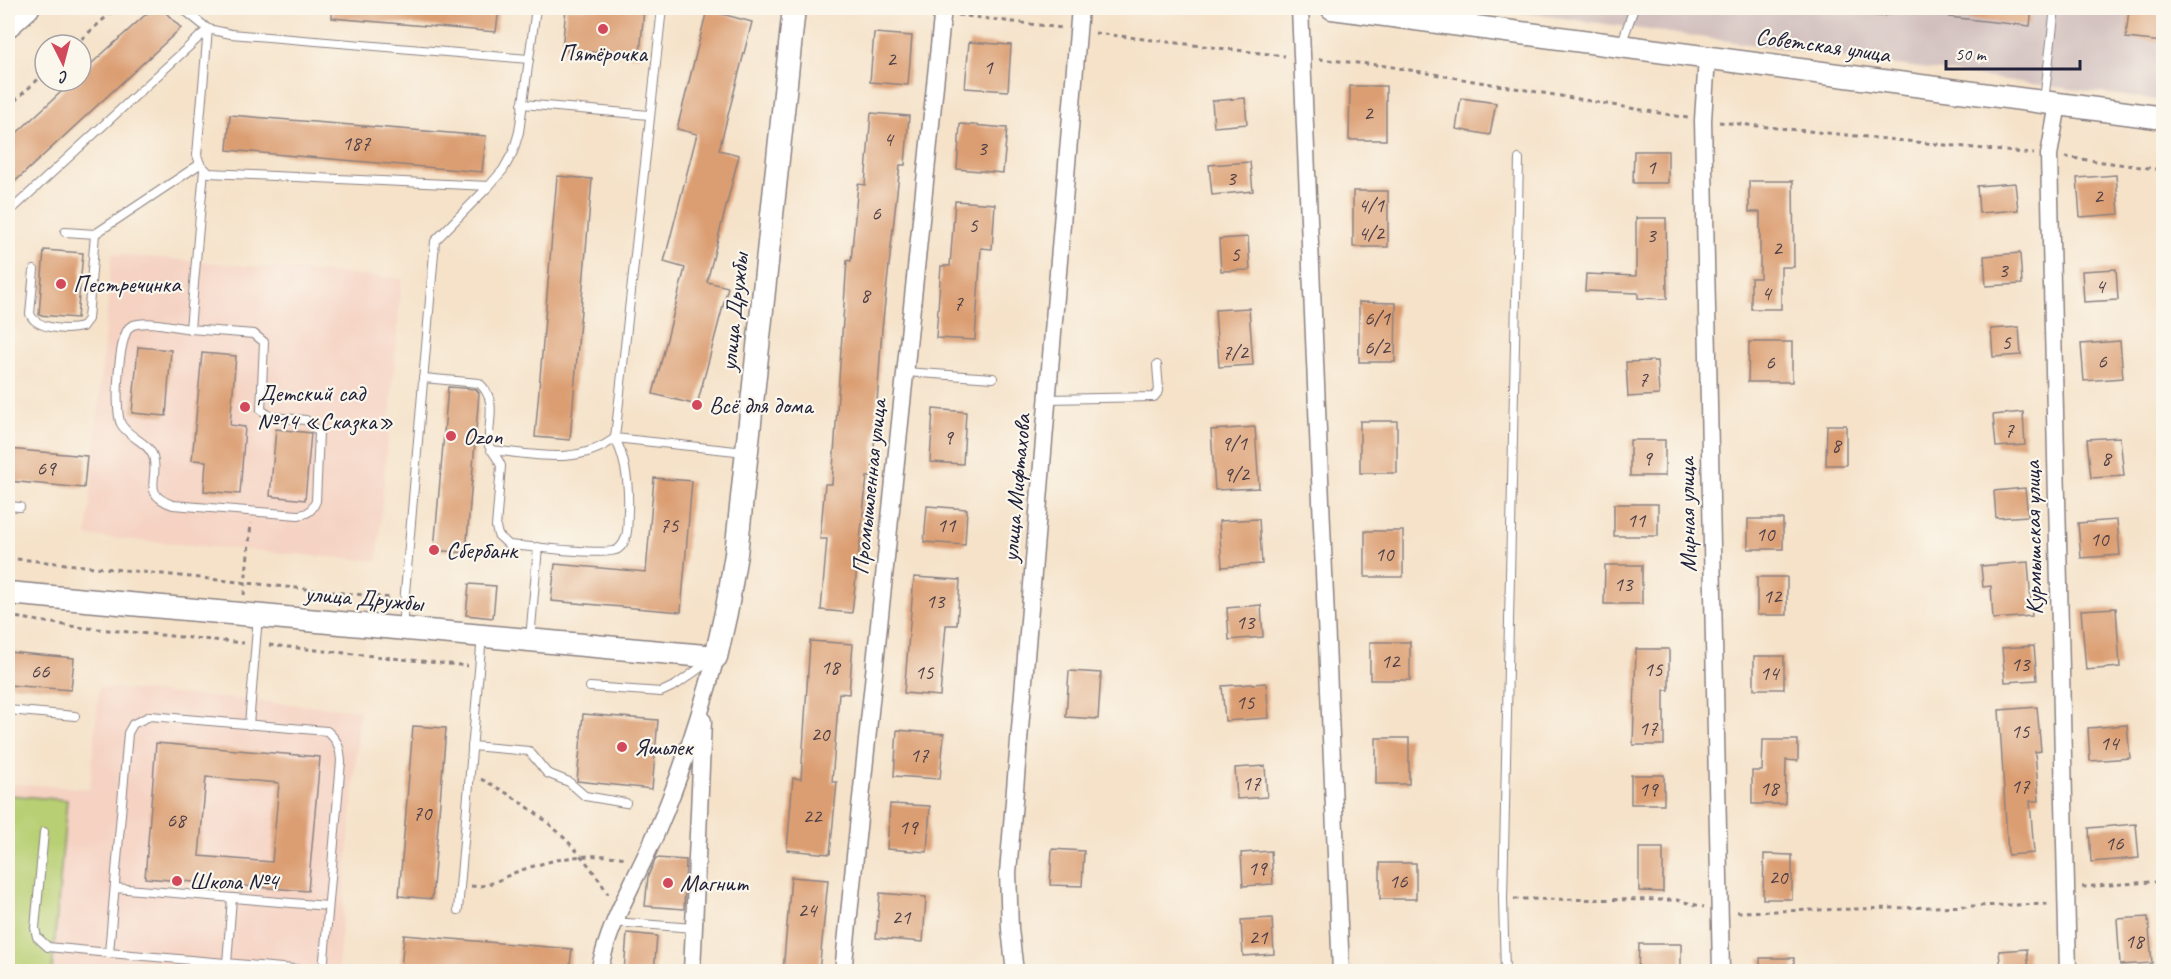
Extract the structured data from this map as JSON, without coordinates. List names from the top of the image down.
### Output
{
  "streets": {
    "street": [
      "Советская улица",
      "улица Дружбы",
      "Промышленная улица",
      "улица Мифтахова",
      "Мирная улица",
      "Курмышская улица"
    ]
  },
  "crossings": [
    ["Советская улица", "Мирная улица"],
    ["Советская улица", "Курмышская улица"]
  ],
  "places": [
    "Пятёрочка",
    "Пестречинка",
    "Всё для дома",
    "Детский сад №14 «Сказка»",
    "Ozon",
    "Сбербанк",
    "Яшьлек",
    "Школа №4",
    "Магнит"
  ],
  "house_numbers": [
    "2",
    "1",
    "2",
    "4",
    "187",
    "3",
    "1",
    "3",
    "2",
    "4/1",
    "6",
    "5",
    "4/2",
    "3",
    "2",
    "5",
    "3",
    "4",
    "4",
    "8",
    "7",
    "6/1",
    "5",
    "6/2",
    "7/2",
    "6",
    "6",
    "7",
    "7",
    "9",
    "9/1",
    "8",
    "9",
    "8",
    "69",
    "9/2",
    "11",
    "75",
    "11",
    "10",
    "10",
    "10",
    "13",
    "12",
    "13",
    "13",
    "12",
    "13",
    "18",
    "15",
    "66",
    "15",
    "14",
    "15",
    "17",
    "15",
    "20",
    "14",
    "17",
    "17",
    "17",
    "18",
    "19",
    "70",
    "22",
    "68",
    "19",
    "16",
    "19",
    "20",
    "16",
    "24",
    "21",
    "21",
    "18"
  ],
  "scale_bar": "50 m",
  "north": "bottom"
}
